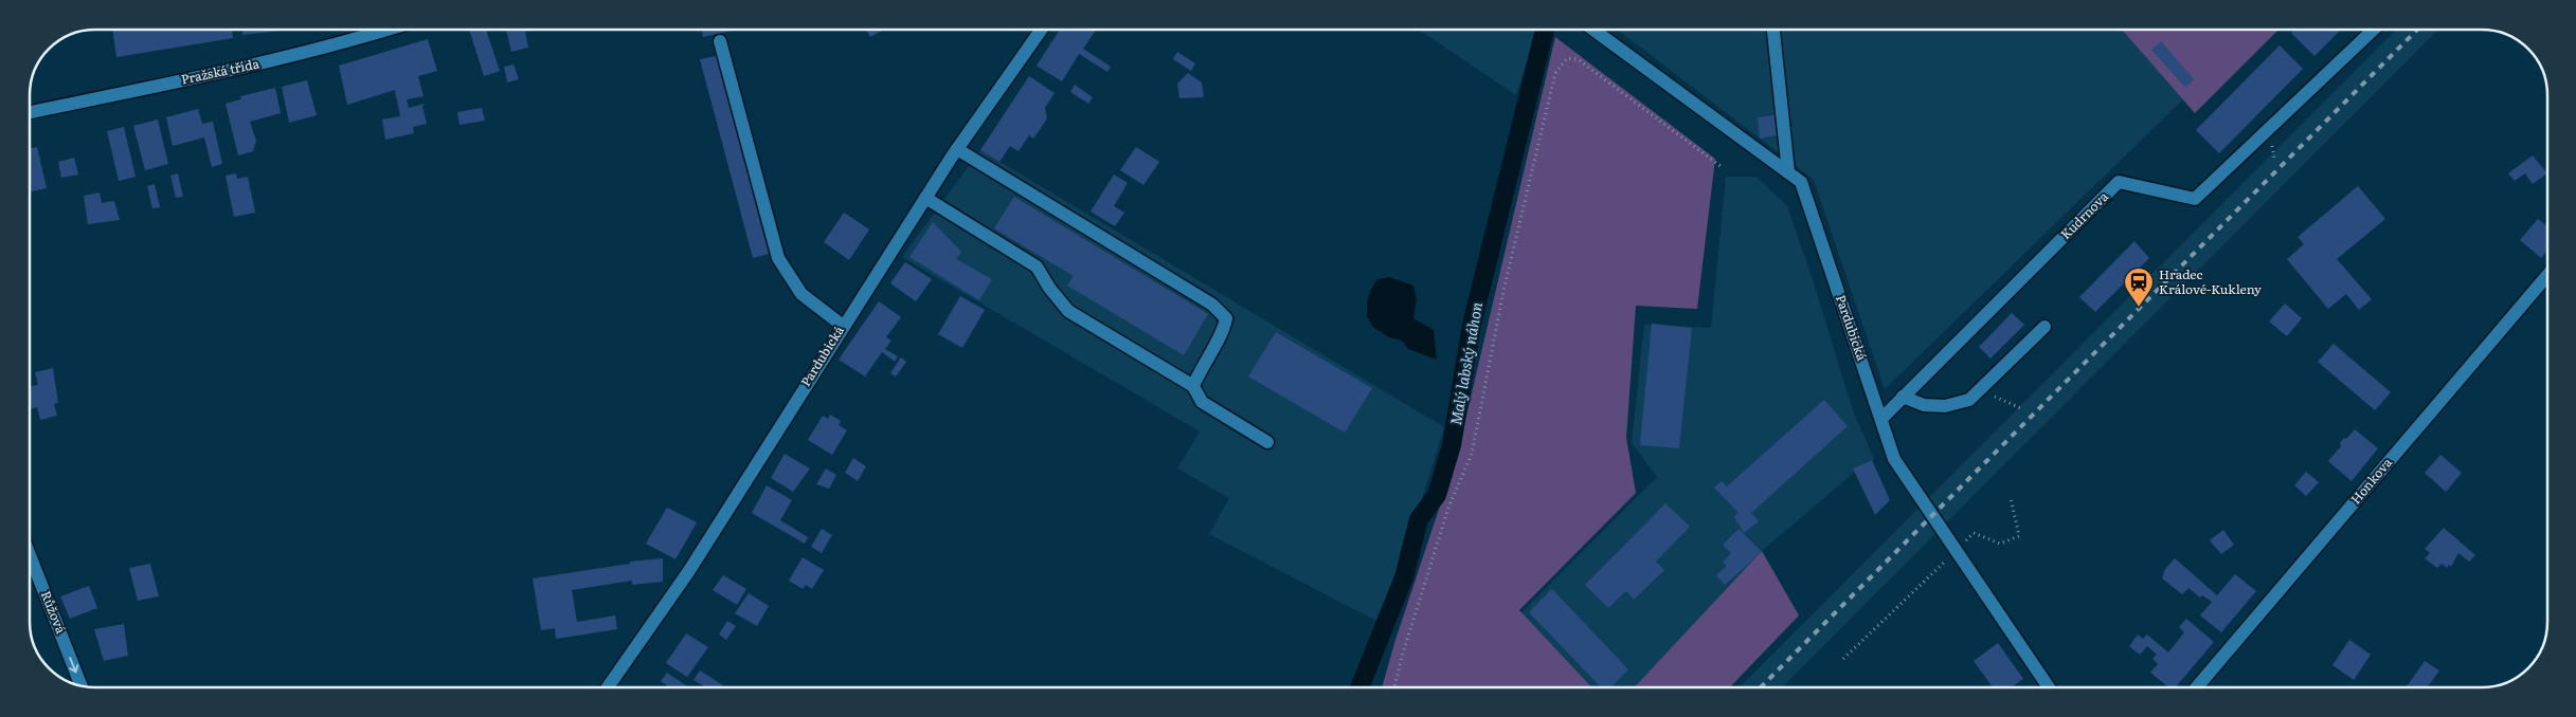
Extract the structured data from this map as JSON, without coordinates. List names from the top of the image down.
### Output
{
  "streets": {
    "street": [
      "Pražská třída",
      "Kudrnova",
      "Pardubická",
      "Honkova",
      "Růžová"
    ]
  },
  "crossings": [
    ["Kudrnova", "Pardubická"]
  ],
  "one_way": ["Růžová"],
  "water": ["Malý labský náhon"],
  "places": {
    "station": ["Hradec Králové-Kukleny"]
  }
}
